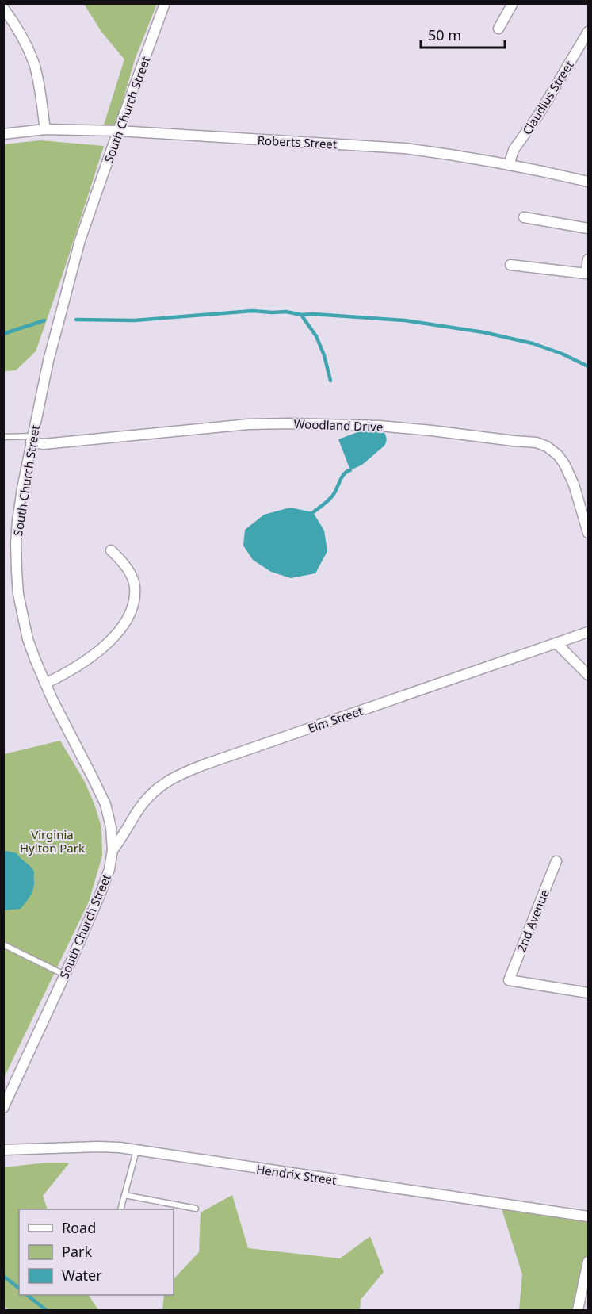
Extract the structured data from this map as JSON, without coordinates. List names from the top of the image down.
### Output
{
  "streets": {
    "street": [
      "Claudius Street",
      "South Church Street",
      "Roberts Street",
      "Woodland Drive",
      "Elm Street",
      "2nd Avenue",
      "Hendrix Street"
    ]
  },
  "crossings": [
    ["Claudius Street", "Roberts Street"],
    ["South Church Street", "Roberts Street"],
    ["South Church Street", "Woodland Drive"],
    ["South Church Street", "Elm Street"]
  ],
  "parks": ["Virginia Hylton Park"],
  "legend": ["Road", "Park", "Water"],
  "scale_bar": "50 m"
}
